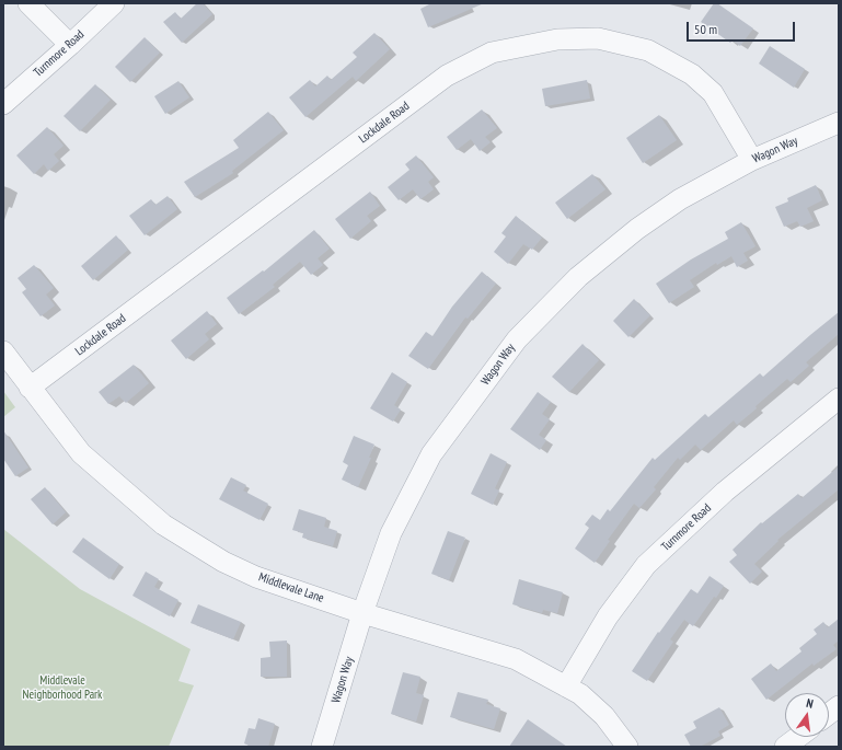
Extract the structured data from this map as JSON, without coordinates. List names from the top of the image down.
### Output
{
  "streets": {
    "street": [
      "Turnmore Road",
      "Lockdale Road",
      "Wagon Way",
      "Middlevale Lane"
    ]
  },
  "crossings": [
    ["Turnmore Road", "Middlevale Lane"],
    ["Lockdale Road", "Wagon Way"],
    ["Lockdale Road", "Middlevale Lane"],
    ["Wagon Way", "Middlevale Lane"]
  ],
  "parks": ["Middlevale Neighborhood Park"],
  "scale_bar": "50 m",
  "north": "top"
}
